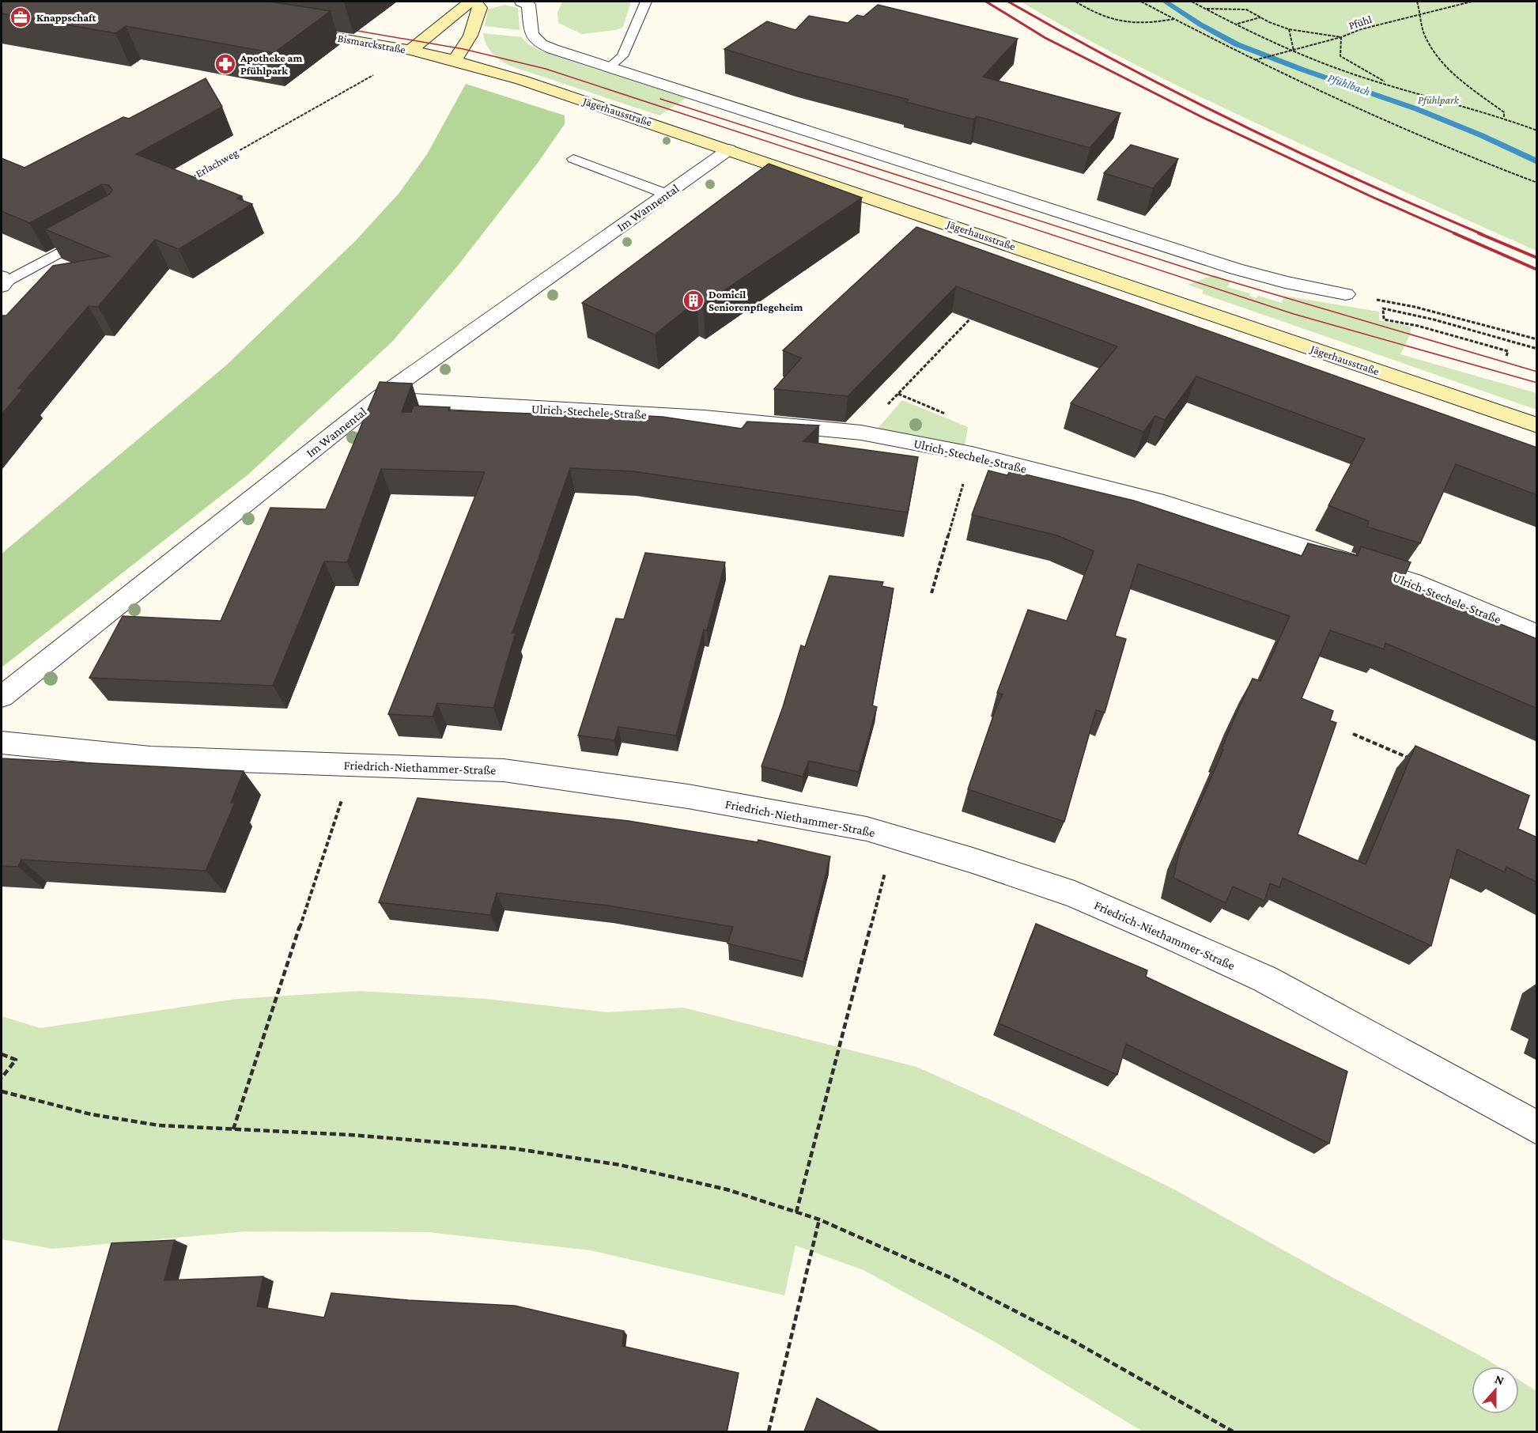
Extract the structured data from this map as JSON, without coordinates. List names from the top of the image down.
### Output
{
  "streets": {
    "street": [
      "Bismarckstraße",
      "Jägerhausstraße",
      "Im Wannental",
      "Ulrich-Stechele-Straße",
      "Friedrich-Niethammer-Straße"
    ],
    "path": ["Pfühl", "Erlachweg"]
  },
  "crossings": [
    ["Bismarckstraße", "Jägerhausstraße"],
    ["Jägerhausstraße", "Im Wannental"],
    ["Im Wannental", "Ulrich-Stechele-Straße"]
  ],
  "water": ["Pfühlbach"],
  "parks": ["Pfühlpark"],
  "places": {
    "office": ["Knappschaft"],
    "pharmacy": ["Apotheke am Pfühlpark"],
    "building": ["Domicil Seniorenpflegeheim"]
  },
  "north": "top"
}
